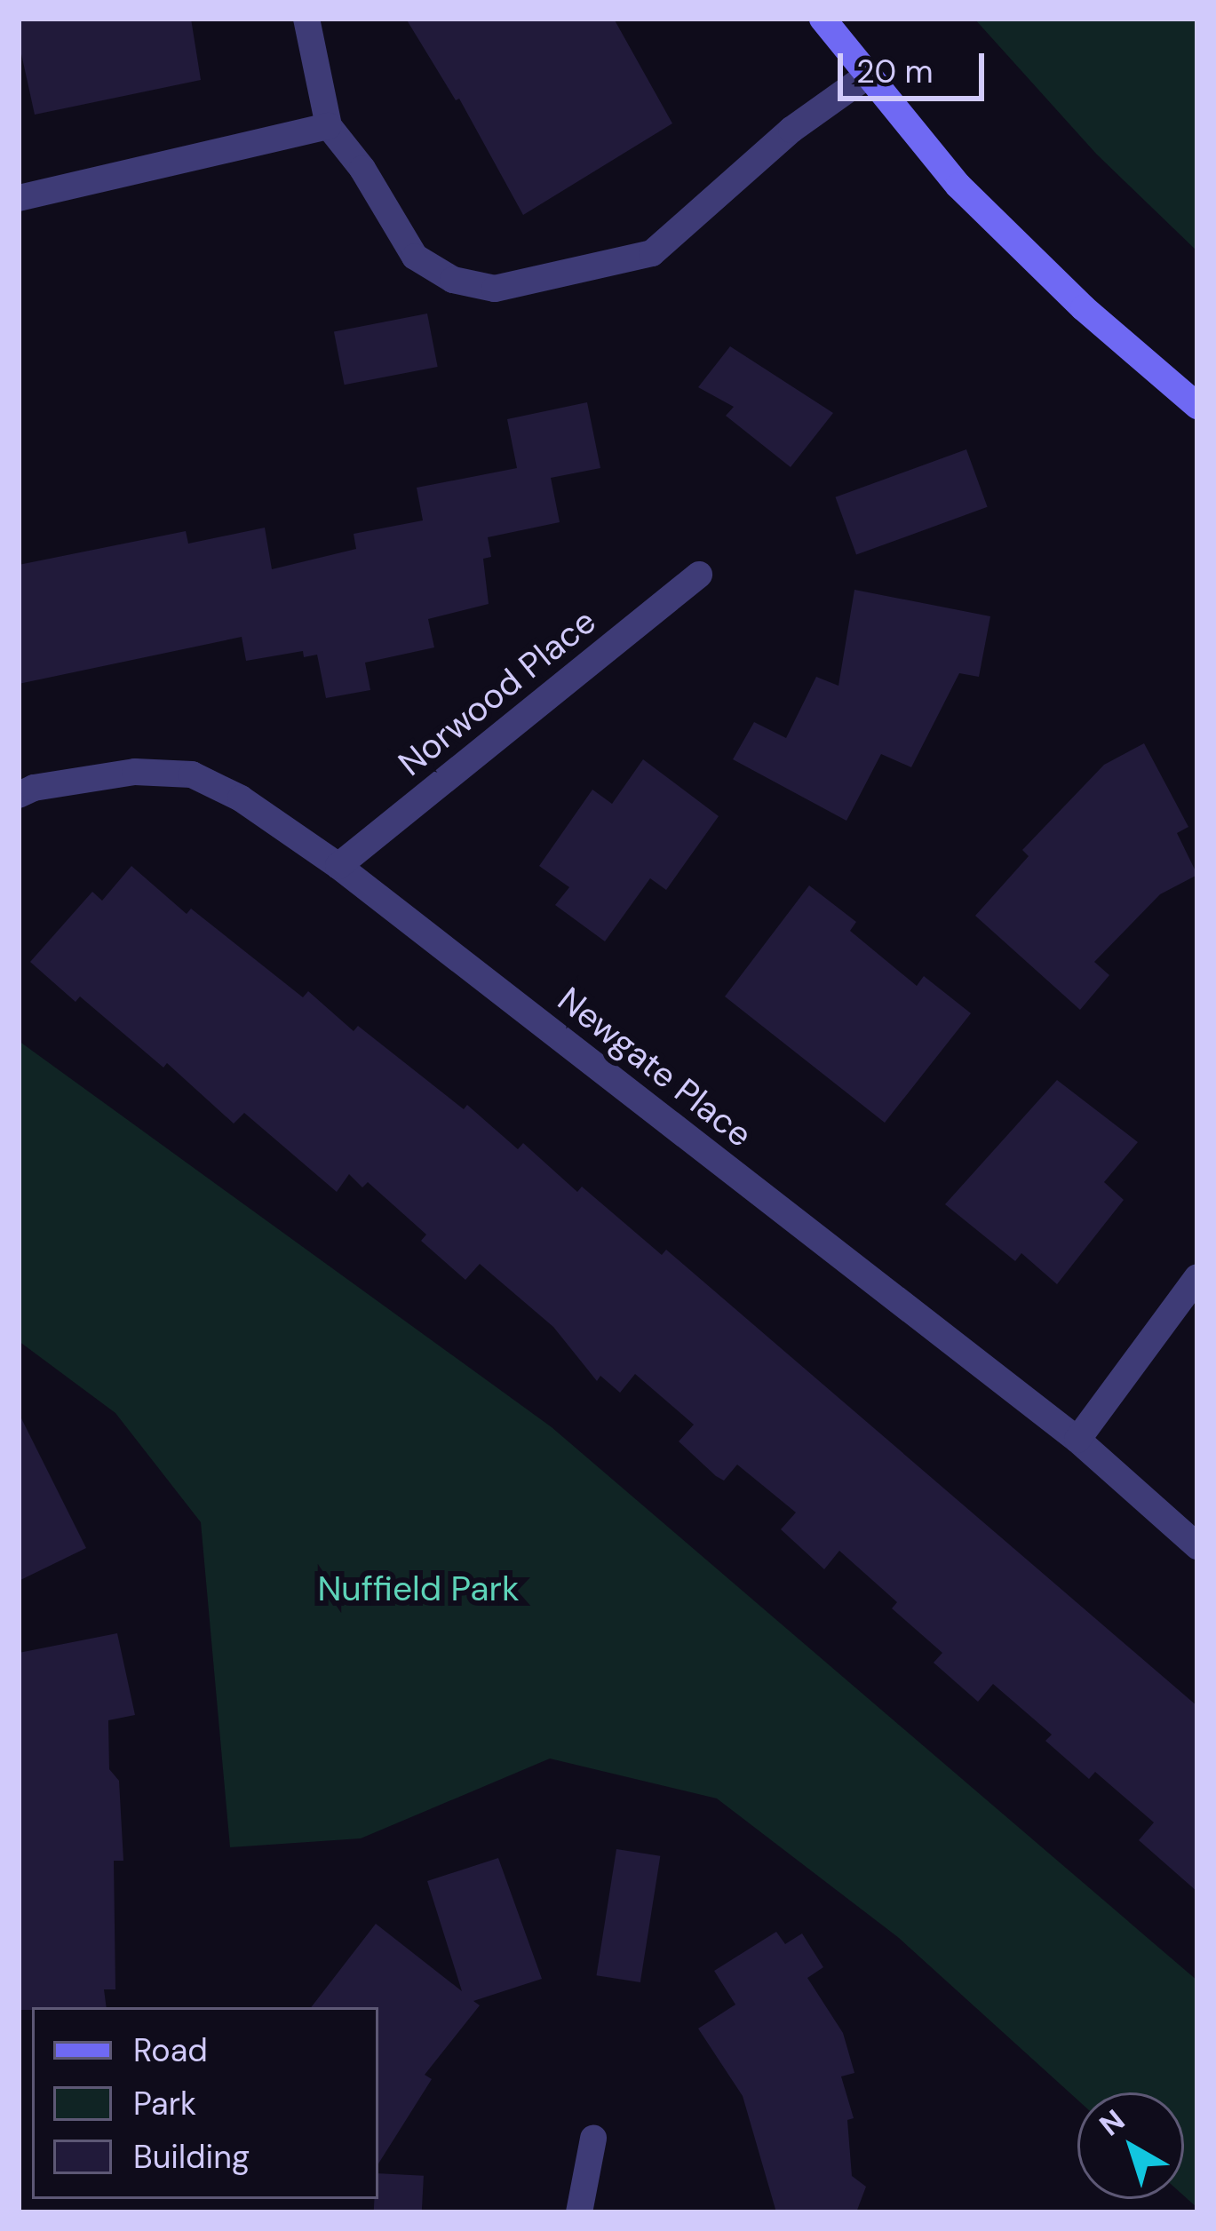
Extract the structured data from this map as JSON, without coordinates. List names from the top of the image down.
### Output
{
  "streets": {
    "street": ["Norwood Place", "Newgate Place"]
  },
  "crossings": [
    ["Norwood Place", "Newgate Place"]
  ],
  "parks": ["Nuffield Park"],
  "legend": ["Road", "Park", "Building"],
  "scale_bar": "20 m",
  "north": "top left"
}
